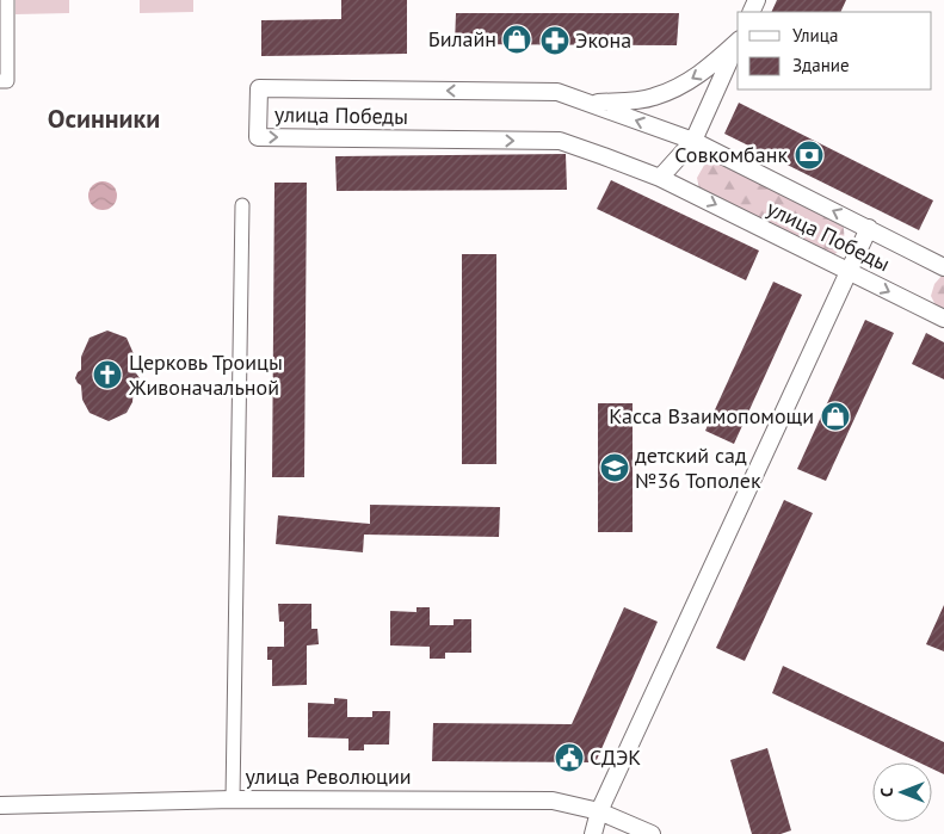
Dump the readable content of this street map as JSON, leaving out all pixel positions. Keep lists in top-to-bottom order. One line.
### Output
{"streets":{"street":["улица Победы","улица Революции"]},"districts":["Осинники"],"places":{"shop":["Билайн","Касса Взаимопомощи"],"pharmacy":["Экона"],"bank":["Совкомбанк"],"church":["Церковь Троицы Живоначальной"],"school or university":["детский сад №36 Тополек"],"public building":["СДЭК"]},"legend":["Улица","Здание"],"north":"left"}
